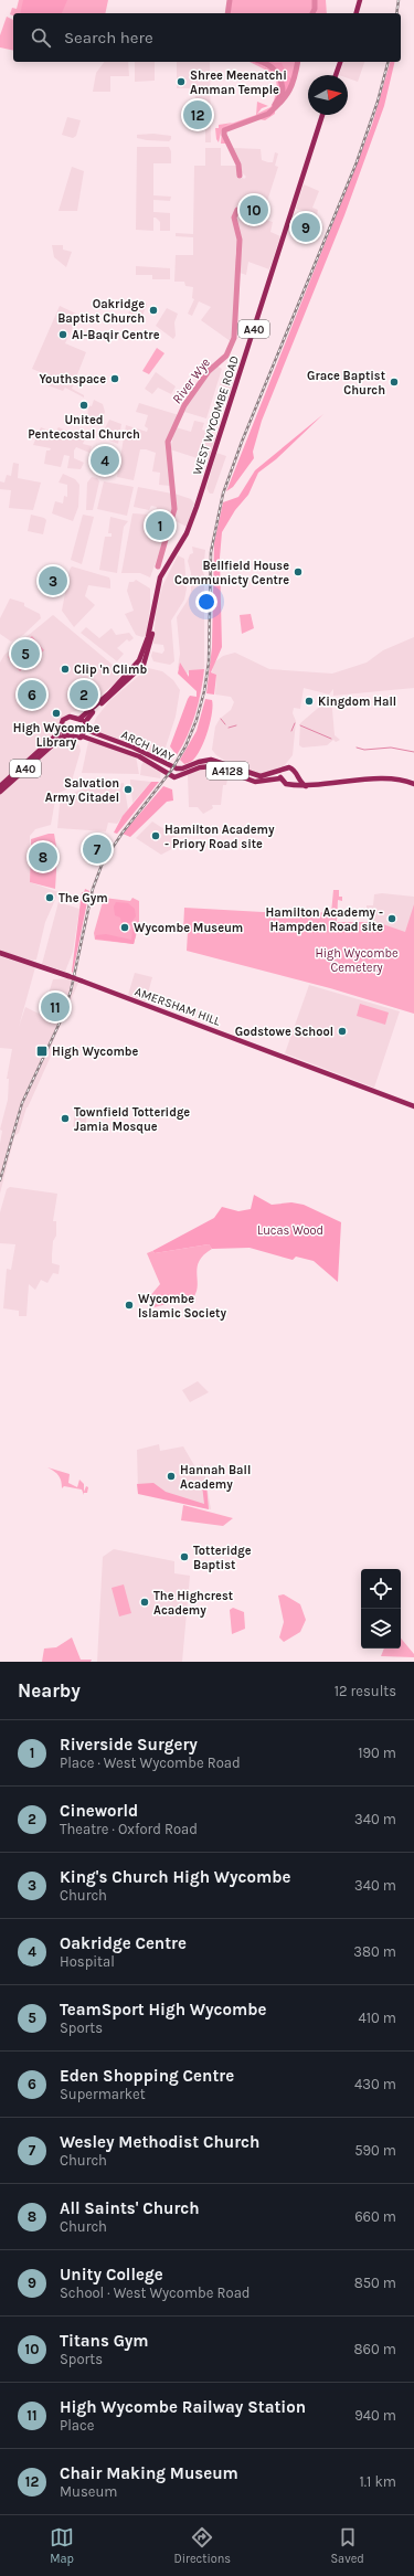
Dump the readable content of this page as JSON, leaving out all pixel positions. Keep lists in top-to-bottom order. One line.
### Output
{"streets":{"main road":["A40","WEST WYCOMBE ROAD","ARCH WAY","A4128","AMERSHAM HILL"]},"crossings":[["A40","WEST WYCOMBE ROAD"],["A40","ARCH WAY"]],"water":["River Wye"],"parks":["High Wycombe Cemetery","Lucas Wood"],"places":{"other":["Shree Meenatchi Amman Temple","Oakridge Baptist Church","Al-Baqir Centre","Youthspace","Grace Baptist Church","United Pentecostal Church","Bellfield House Communicty Centre","Clip 'n Climb","Kingdom Hall","High Wycombe Library","Salvation Army Citadel","Hamilton Academy - Priory Road site","The Gym","Hamilton Academy - Hampden Road site","Wycombe Museum","Godstowe School","Townfield Totteridge Jamia Mosque","Wycombe Islamic Society","Hannah Ball Academy","Totteridge Baptist","The Highcrest Academy"],"transit":["High Wycombe"]},"north":"right","page":{"search":"Search here","pins":["12","10","9","4","1","3","5","2","6","7","8","11"],"heading":["Nearby","12 results"],"list":[{"mark":"1","name":"Riverside Surgery","note":"Place · West Wycombe Road","value":"190 m"},{"mark":"2","name":"Cineworld","note":"Theatre · Oxford Road","value":"340 m"},{"mark":"3","name":"King's Church High Wycombe","note":"Church","value":"340 m"},{"mark":"4","name":"Oakridge Centre","note":"Hospital","value":"380 m"},{"mark":"5","name":"TeamSport High Wycombe","note":"Sports","value":"410 m"},{"mark":"6","name":"Eden Shopping Centre","note":"Supermarket","value":"430 m"},{"mark":"7","name":"Wesley Methodist Church","note":"Church","value":"590 m"},{"mark":"8","name":"All Saints' Church","note":"Church","value":"660 m"},{"mark":"9","name":"Unity College","note":"School · West Wycombe Road","value":"850 m"},{"mark":"10","name":"Titans Gym","note":"Sports","value":"860 m"},{"mark":"11","name":"High Wycombe Railway Station","note":"Place","value":"940 m"},{"mark":"12","name":"Chair Making Museum","note":"Museum","value":"1.1 km"}],"nav":["Map","Directions","Saved"]}}
